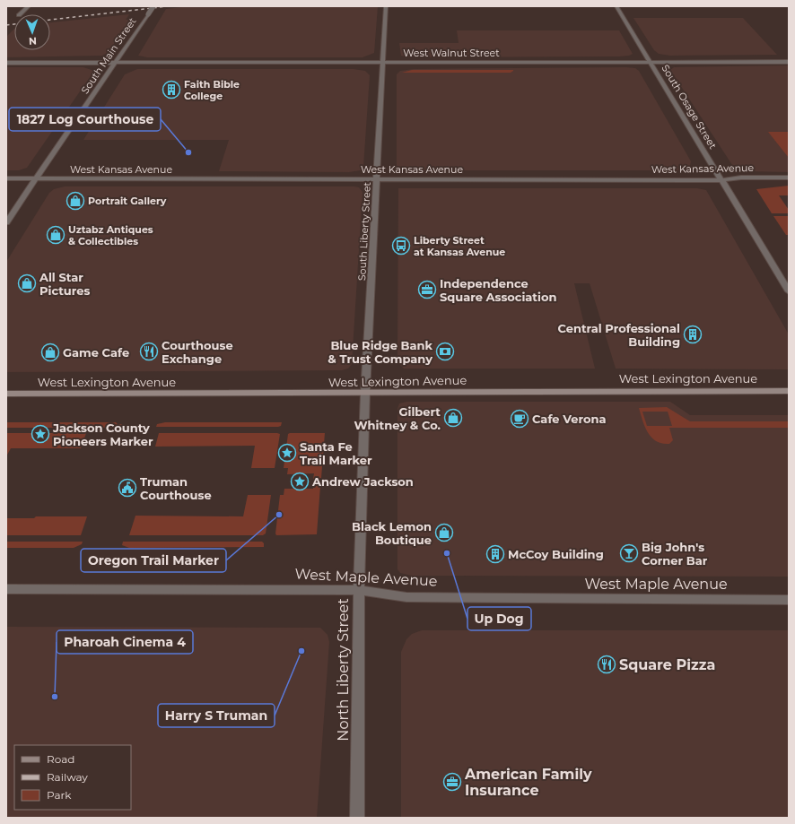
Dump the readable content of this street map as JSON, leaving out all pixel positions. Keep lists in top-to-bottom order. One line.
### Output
{"streets":{"street":["West Walnut Street","South Main Street","South Osage Street","West Kansas Avenue","South Liberty Street","West Lexington Avenue","West Maple Avenue","North Liberty Street"]},"crossings":[["West Walnut Street","South Main Street"],["West Walnut Street","South Osage Street"],["West Walnut Street","South Liberty Street"],["South Main Street","West Kansas Avenue"],["South Osage Street","West Kansas Avenue"],["West Kansas Avenue","South Liberty Street"],["South Liberty Street","West Lexington Avenue"],["South Liberty Street","North Liberty Street"],["West Lexington Avenue","North Liberty Street"],["West Maple Avenue","North Liberty Street"]],"places":{"building":["Faith Bible College","Central Professional Building","McCoy Building"],"other":["1827 Log Courthouse","Oregon Trail Marker","Up Dog","Harry S Truman","Pharoah Cinema 4"],"shop":["Portrait Gallery","Uztabz Antiques & Collectibles","All Star Pictures","Game Cafe","Gilbert Whitney & Co.","Black Lemon Boutique"],"bus stop":["Liberty Street at Kansas Avenue"],"office":["Independence Square Association","American Family Insurance"],"restaurant":["Courthouse Exchange","Square Pizza"],"bank":["Blue Ridge Bank & Trust Company"],"cafe":["Cafe Verona"],"place":["Jackson County Pioneers Marker","Santa Fe Trail Marker","Andrew Jackson"],"public building":["Truman Courthouse"],"bar":["Big John's Corner Bar"]},"legend":["Road","Railway","Park"],"north":"bottom"}
